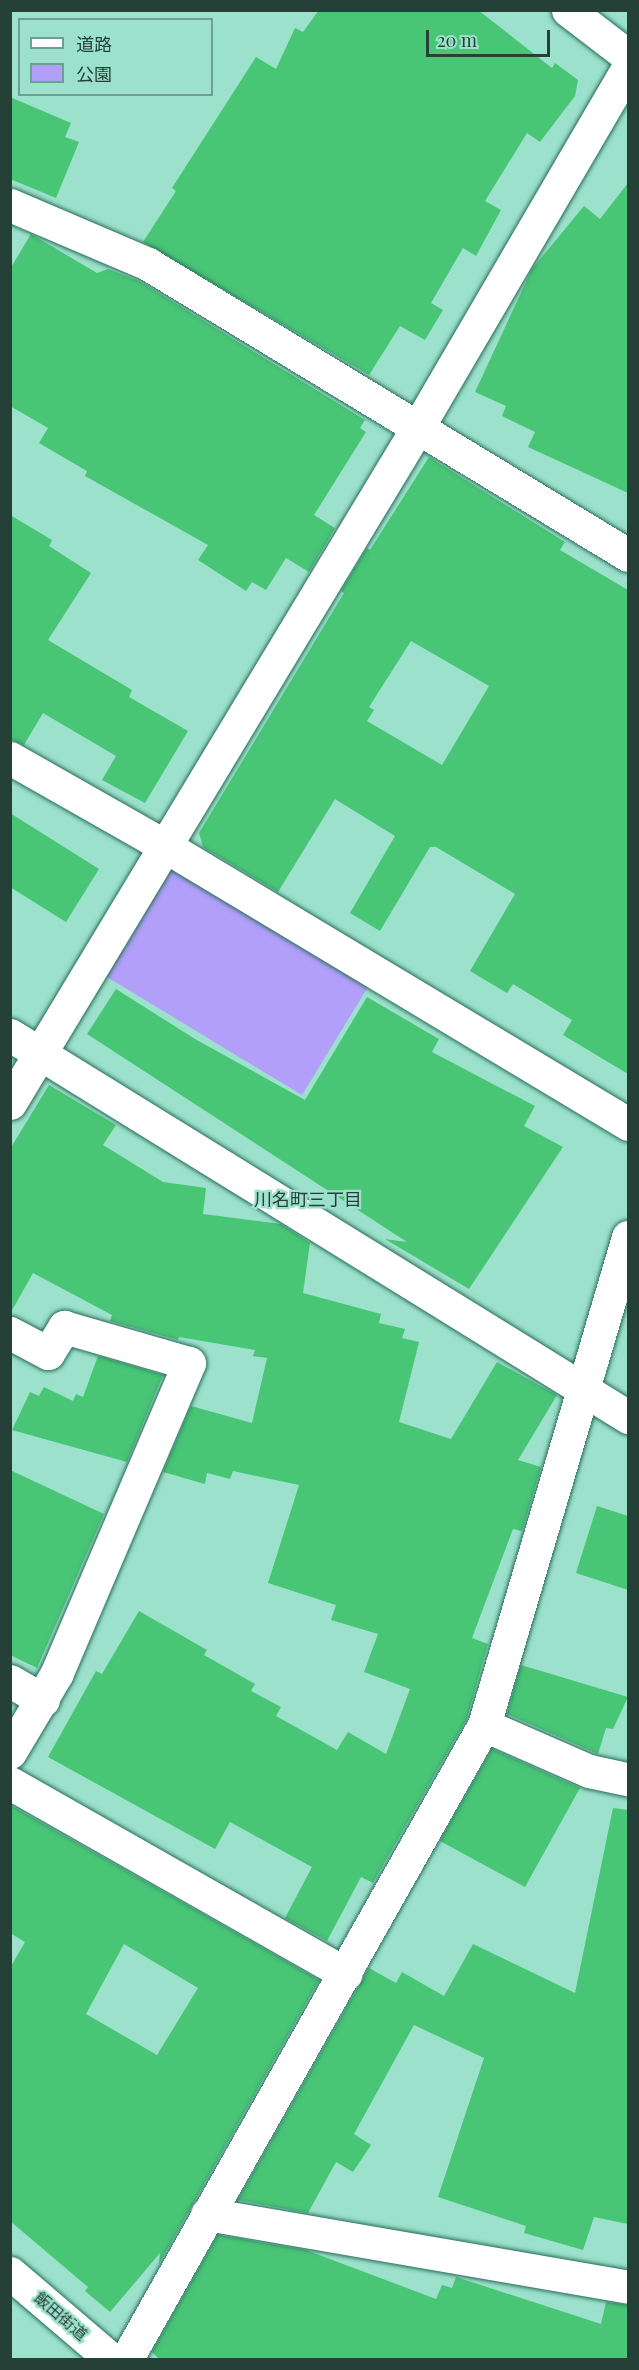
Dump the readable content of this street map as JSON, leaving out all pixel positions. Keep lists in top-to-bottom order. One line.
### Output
{"streets":{"main road":["飯田街道"]},"districts":["川名町三丁目"],"legend":["道路","公園"],"scale_bar":"20 m"}
